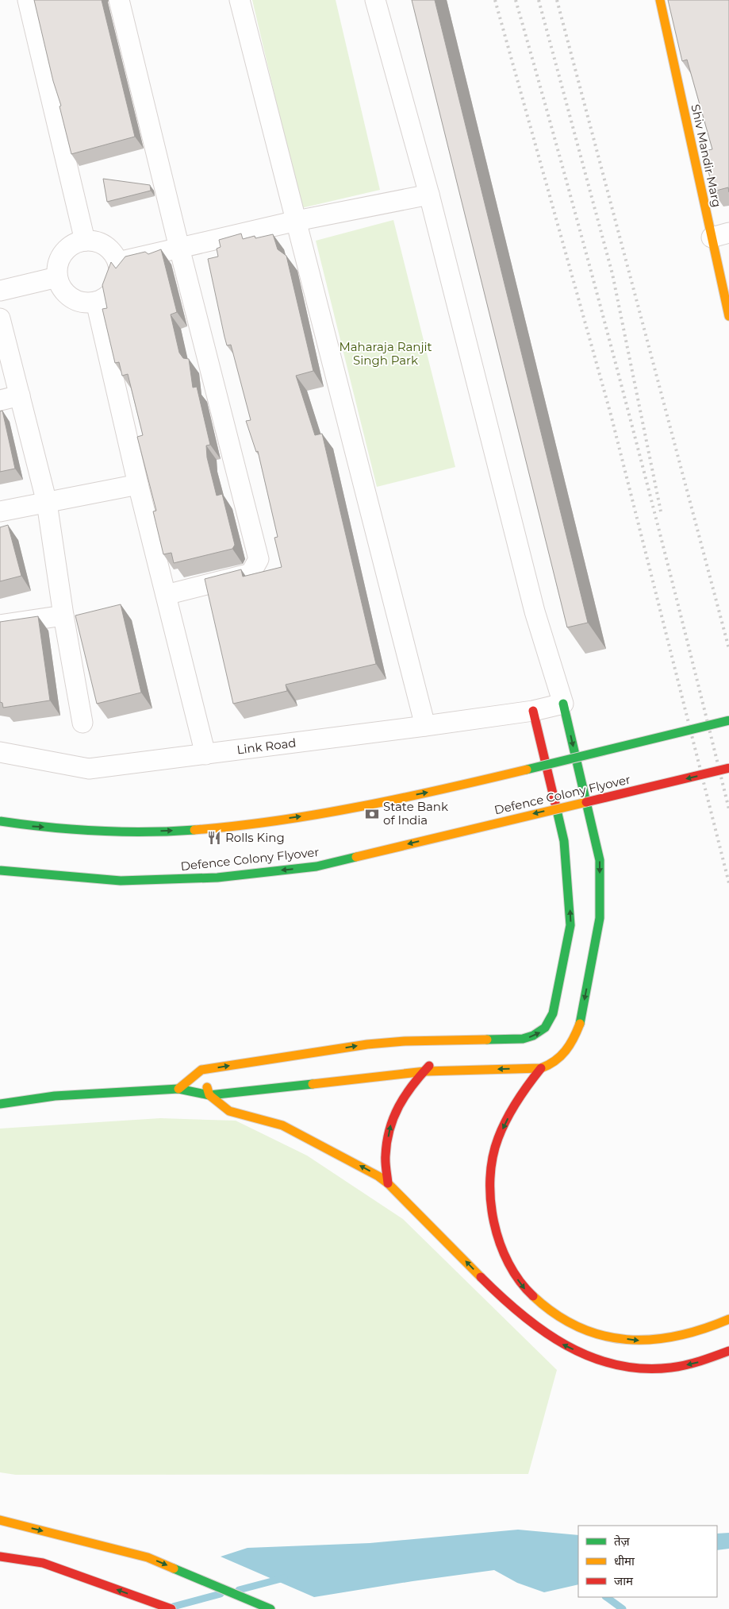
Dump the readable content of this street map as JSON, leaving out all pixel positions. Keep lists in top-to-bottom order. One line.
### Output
{"streets":{"main road":["Shiv Mandir Marg","Defence Colony Flyover"],"street":["Link Road"]},"parks":["Maharaja Ranjit Singh Park"],"places":{"bank":["State Bank of India"],"restaurant":["Rolls King"]},"legend":["तेज़","धीमा","जाम"]}
